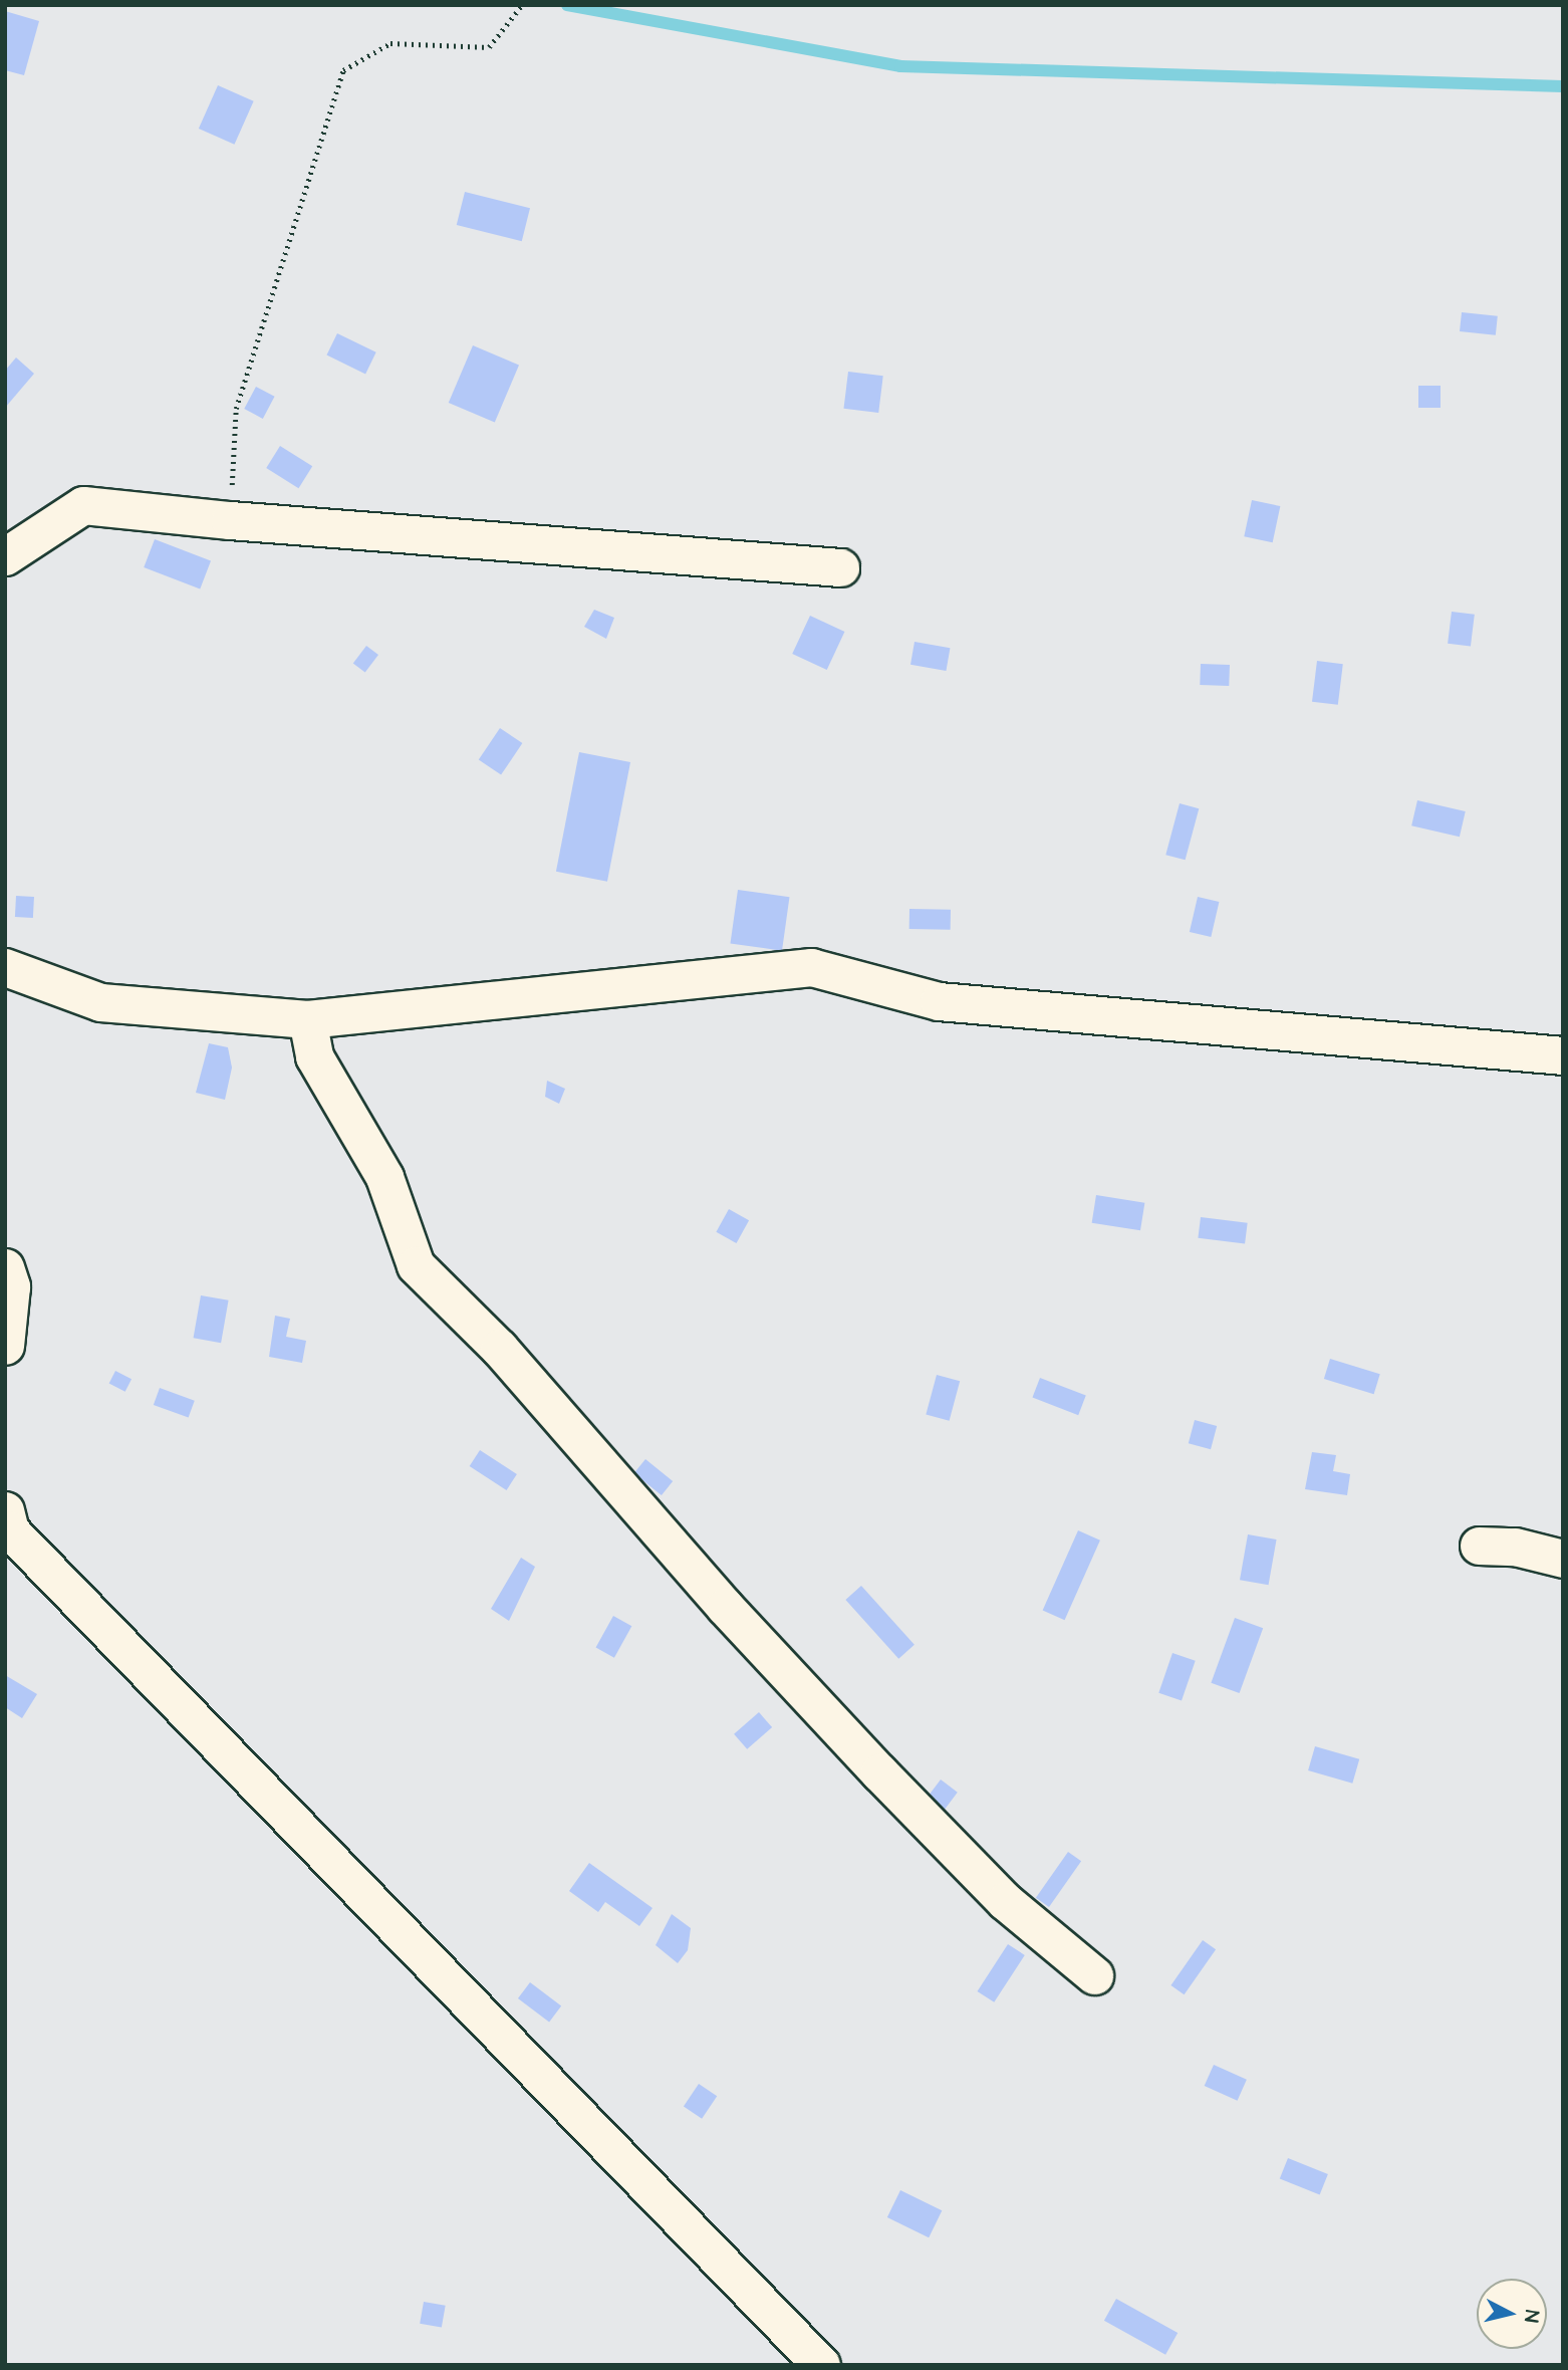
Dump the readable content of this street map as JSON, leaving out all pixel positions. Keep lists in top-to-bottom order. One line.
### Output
{"north":"right"}
